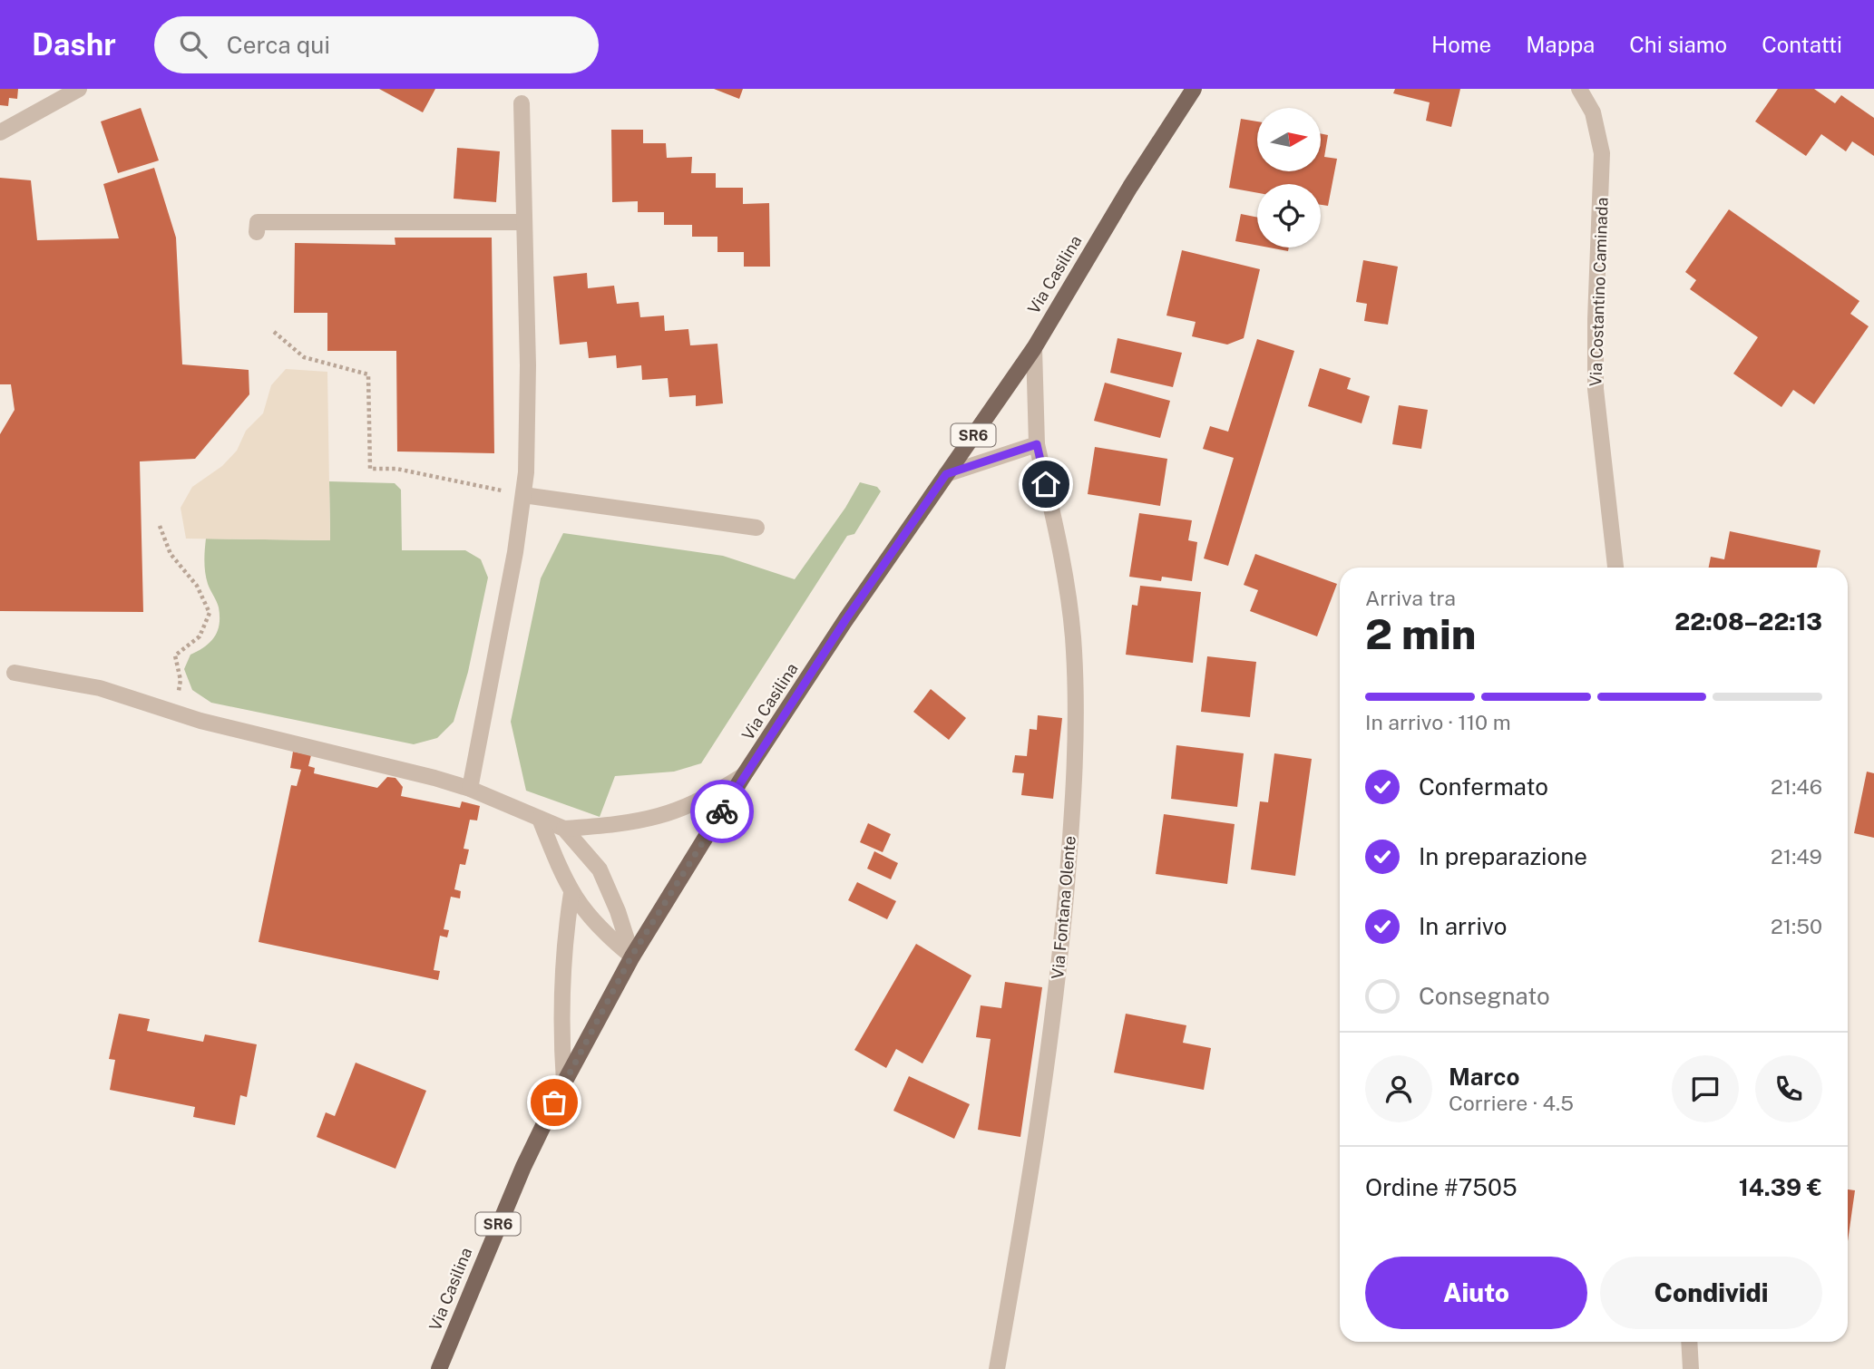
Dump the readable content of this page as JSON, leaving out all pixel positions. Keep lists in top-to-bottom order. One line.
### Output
{"streets":{"main road":["Via Casilina","SR6"],"street":["Via Costantino Caminada","Via Fontana Olente"]},"crossings":[["Via Casilina","Via Fontana Olente"]],"north":"right","page":{"header":"Dashr","search":"Cerca qui","nav":["Home","Mappa","Chi siamo","Contatti"],"heading":["2 min","Arriva tra","22:08–22:13"],"panel":["Marco","Corriere · 4.5","Ordine #7505","14.39 €"],"bar":"In arrivo · 110 m","list":[["Confermato","21:46"],["In preparazione","21:49"],["In arrivo","21:50"],"Consegnato"],"buttons":["Aiuto","Condividi"]}}
